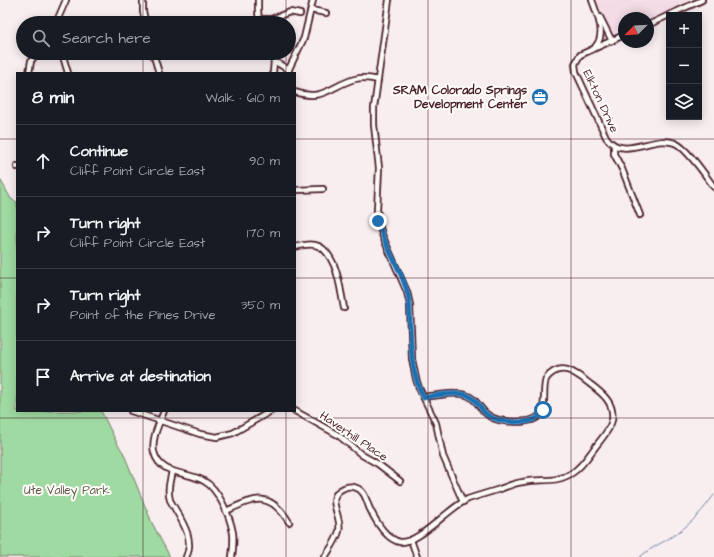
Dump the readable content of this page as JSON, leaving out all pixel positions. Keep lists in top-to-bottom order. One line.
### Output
{"streets":{"street":["Elkton Drive","Haverhill Place"]},"parks":["Ute Valley Park"],"places":{"office":["SRAM Colorado Springs Development Center"]},"north":"bottom left","page":{"map_buttons":["+","−"],"search":"Search here","heading":["8 min","Walk · 610 m"],"list":[["Continue","Cliff Point Circle East","90 m"],["Turn right","Cliff Point Circle East","170 m"],["Turn right","Point of the Pines Drive","350 m"],"Arrive at destination"]}}
